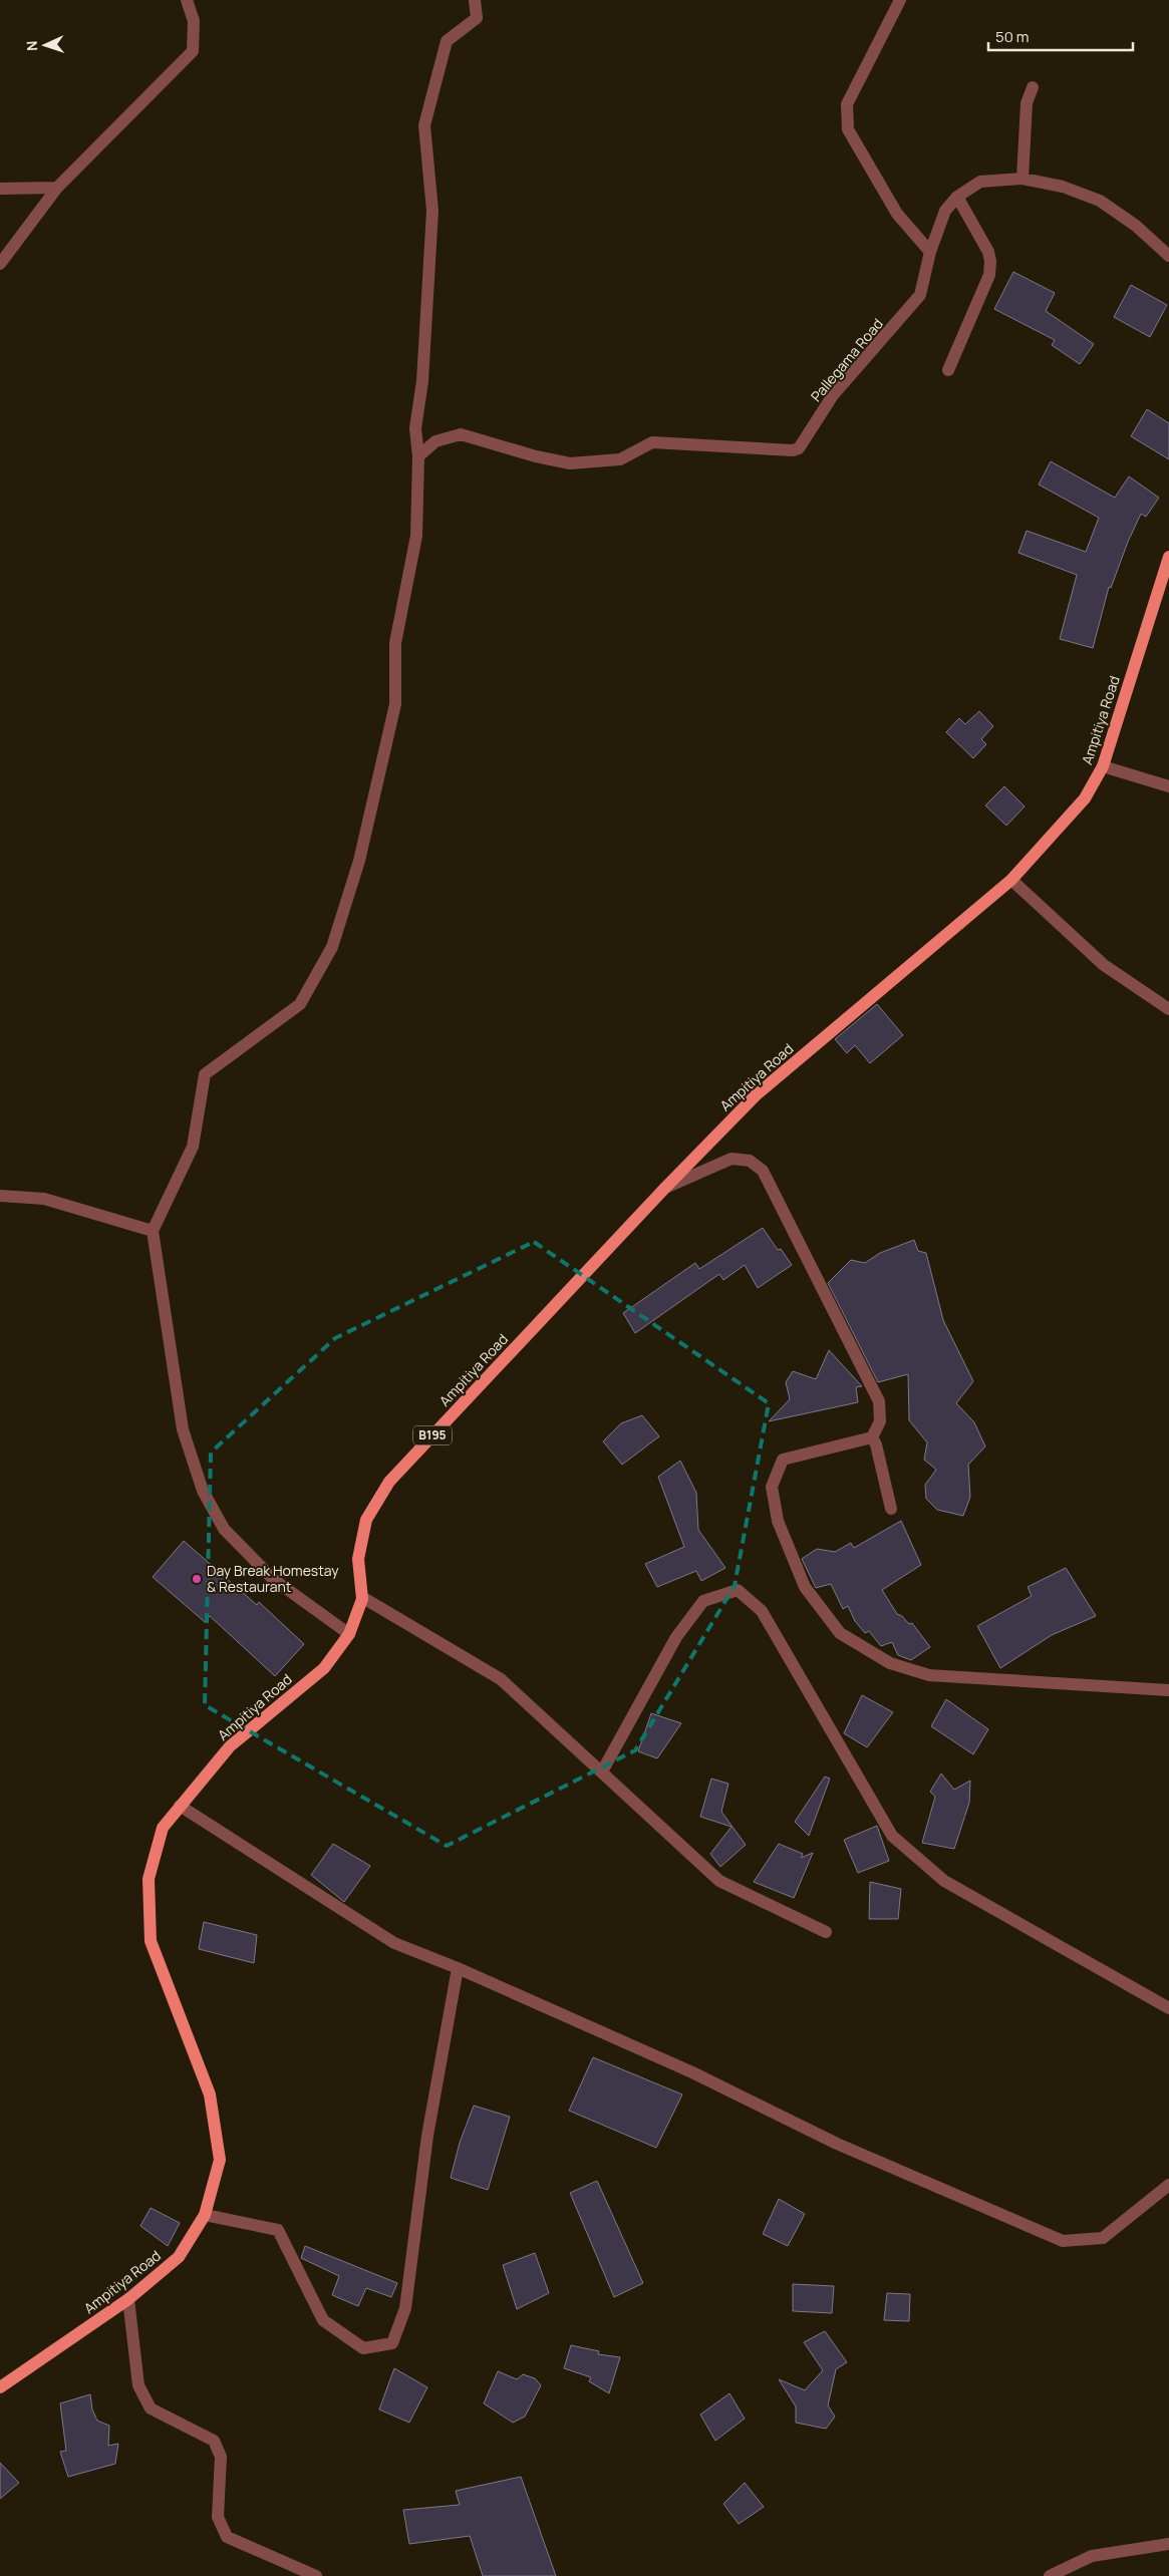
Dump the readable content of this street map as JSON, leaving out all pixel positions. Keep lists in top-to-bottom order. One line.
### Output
{"streets":{"main road":["Ampitiya Road","B195"],"street":["Pallegama Road"]},"places":["Day Break Homestay & Restaurant"],"scale_bar":"50 m","north":"left"}
